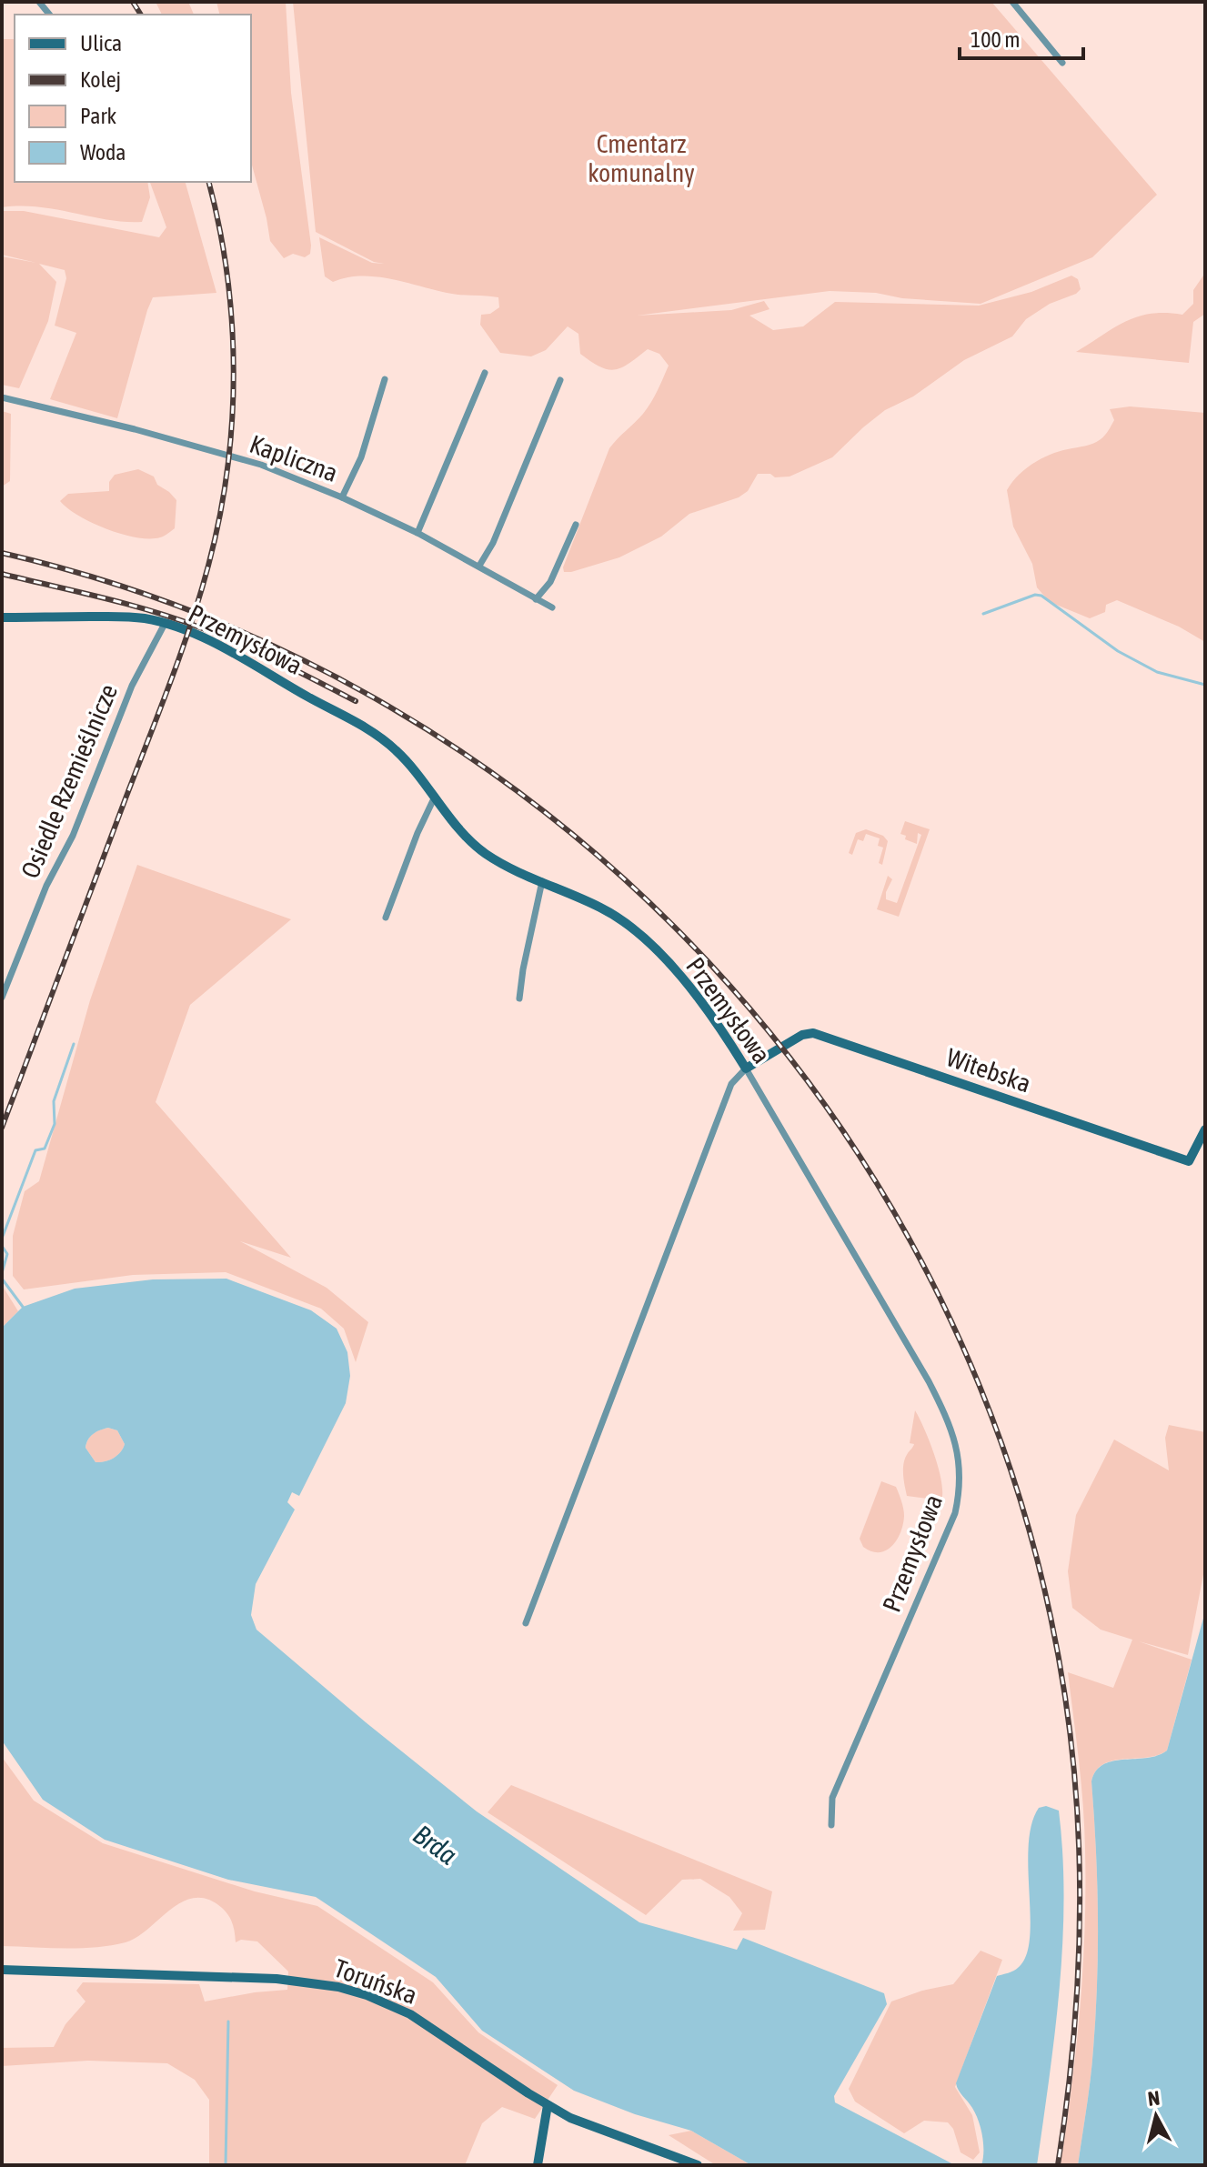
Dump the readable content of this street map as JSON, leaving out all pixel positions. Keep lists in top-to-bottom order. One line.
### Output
{"streets":{"street":["Kapliczna","Przemysłowa","Osiedle Rzemieślnicze","Witebska","Toruńska"]},"crossings":[["Przemysłowa","Osiedle Rzemieślnicze"],["Przemysłowa","Witebska"]],"water":["Brda"],"parks":["Cmentarz komunalny"],"legend":["Ulica","Kolej","Park","Woda"],"scale_bar":"100 m","north":"top"}
